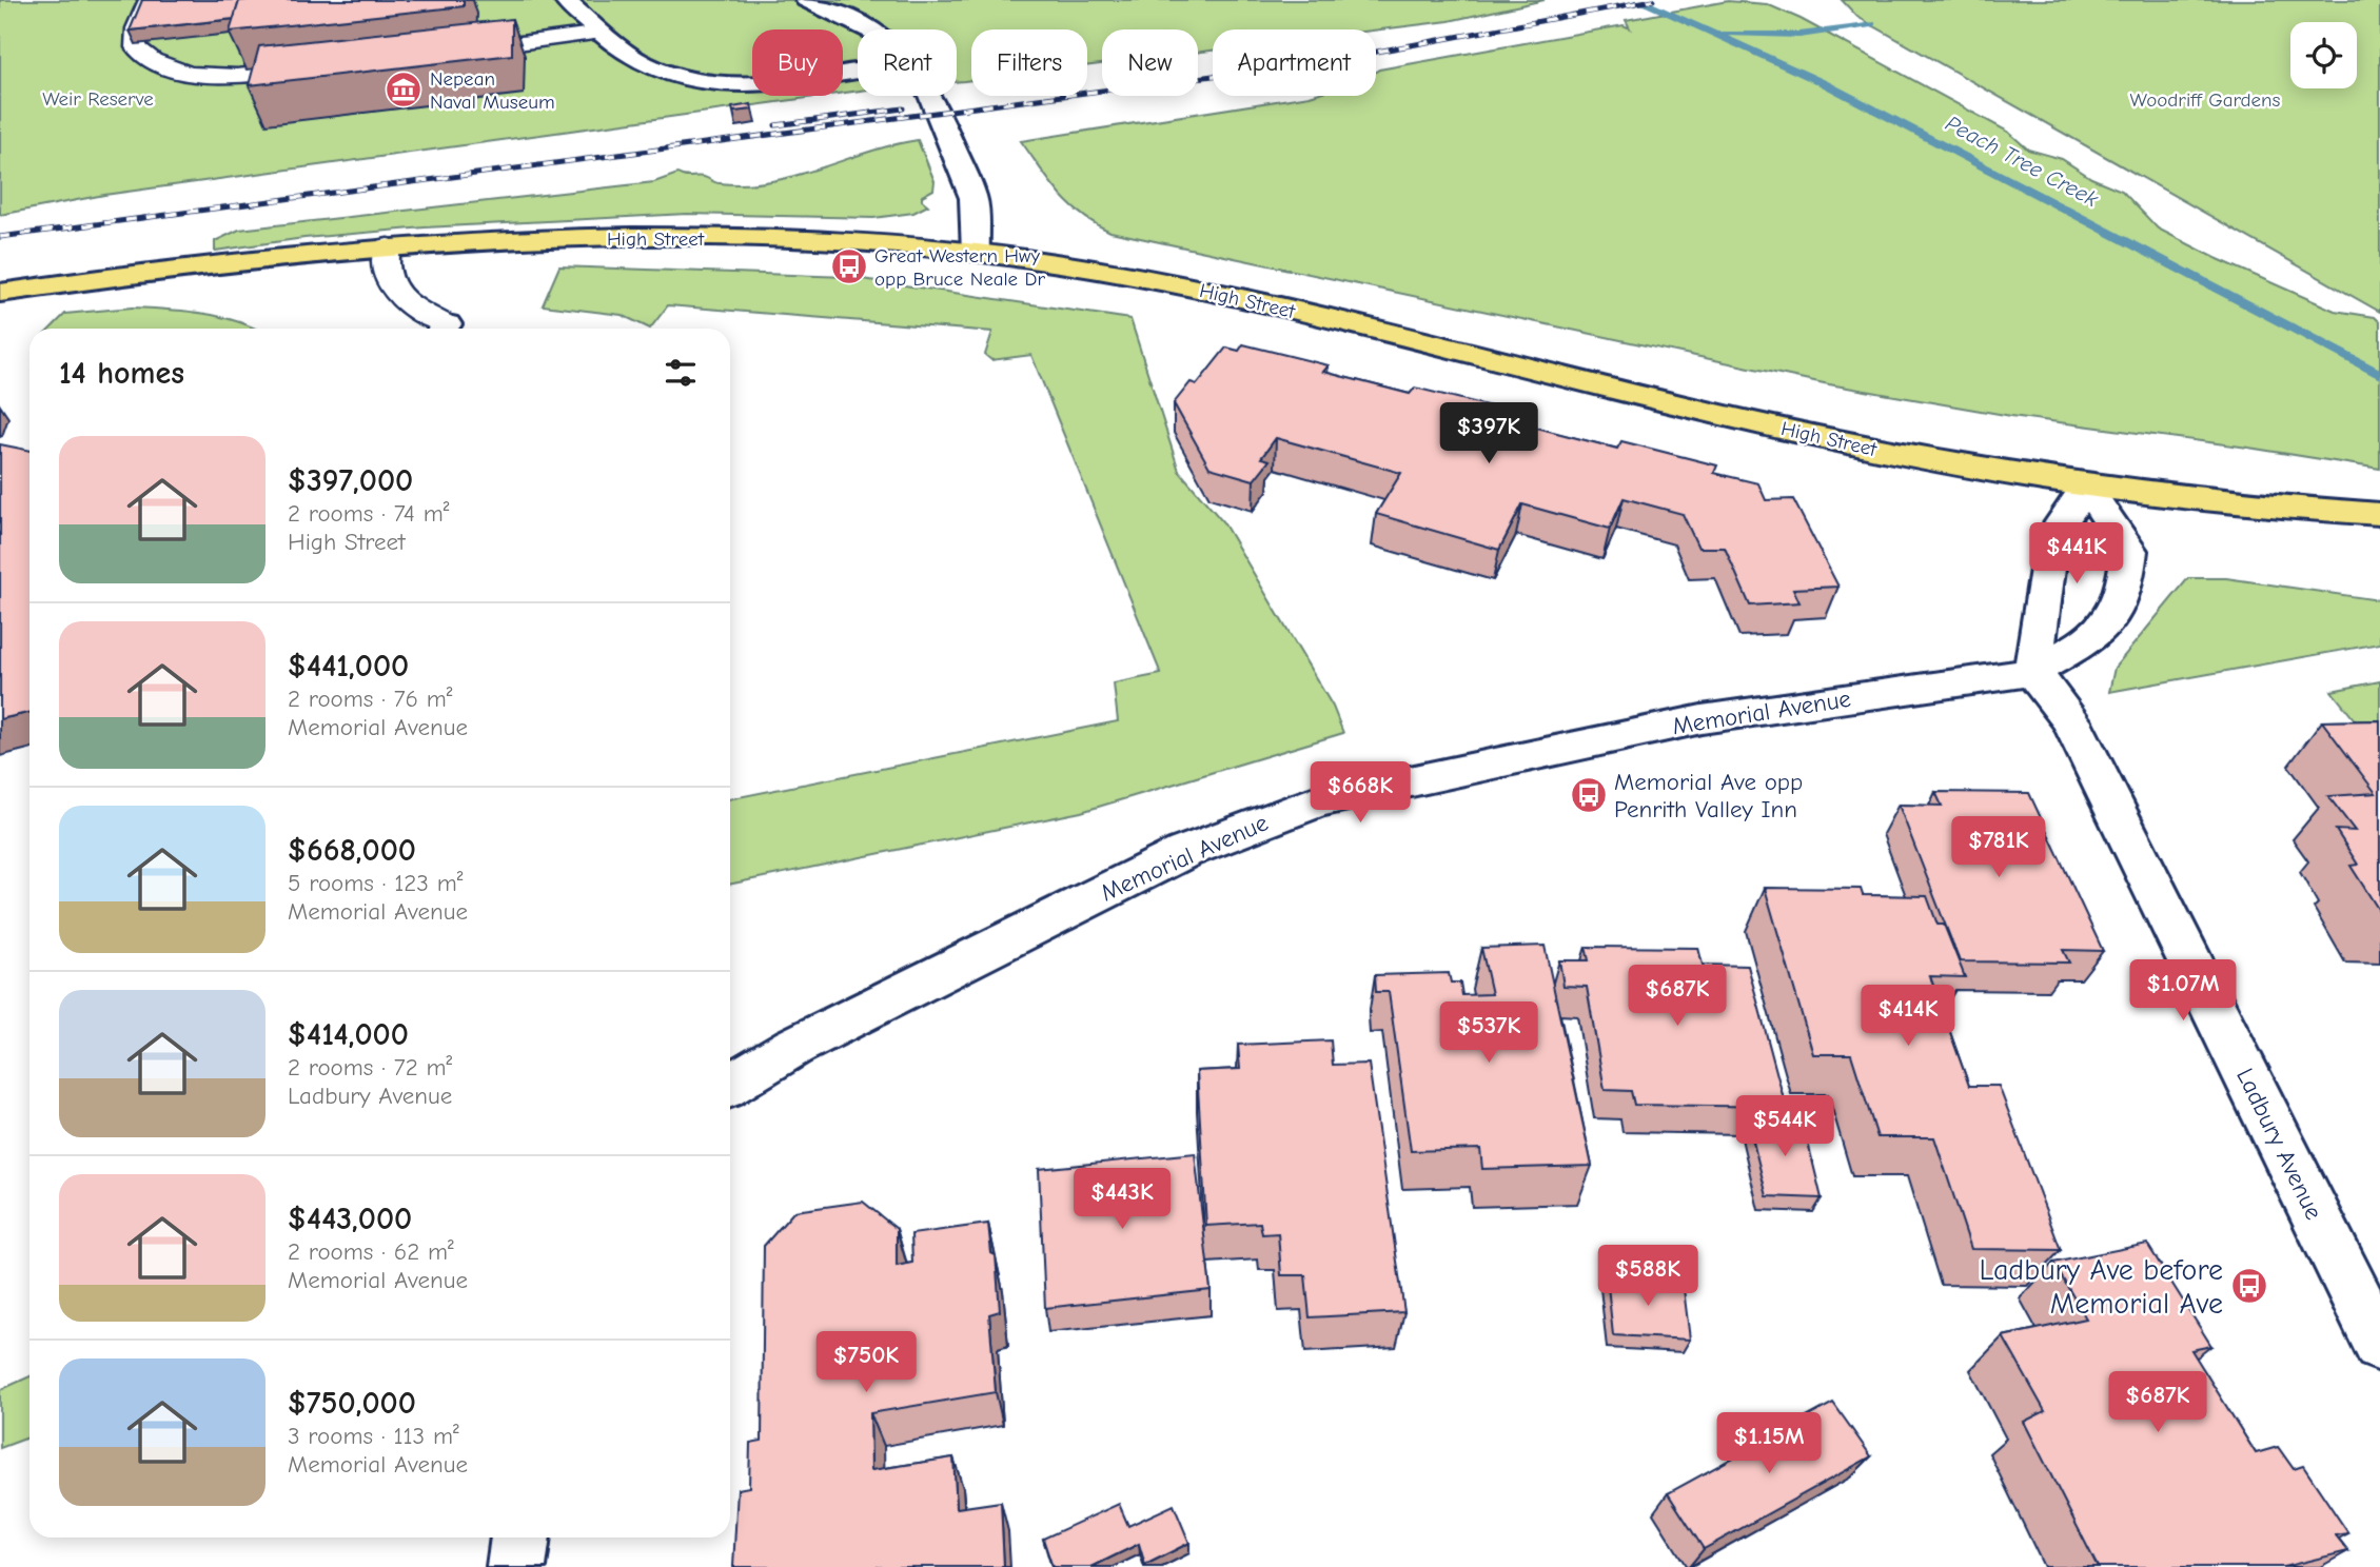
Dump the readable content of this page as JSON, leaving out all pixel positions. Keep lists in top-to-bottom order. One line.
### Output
{"streets":{"highway":["High Street"],"street":["Memorial Avenue","Ladbury Avenue"]},"crossings":[["High Street","Memorial Avenue"],["Memorial Avenue","Ladbury Avenue"]],"water":["Peach Tree Creek"],"parks":["Weir Reserve","Woodriff Gardens"],"places":{"museum":["Nepean Naval Museum"],"bus stop":["Great Western Hwy opp Bruce Neale Dr","Memorial Ave opp Penrith Valley Inn","Ladbury Ave before Memorial Ave"]},"page":{"chip":["Buy","Rent","Filters","New","Apartment"],"heading":"14 homes","price":["$397K","$441K","$668K","$781K","$1.07M","$687K","$414K","$537K","$544K","$443K","$588K","$750K","$687K","$1.15M"],"list":[{"name":"$397,000","note":"2 rooms · 74 m² · High Street"},{"name":"$441,000","note":"2 rooms · 76 m² · Memorial Avenue"},{"name":"$668,000","note":"5 rooms · 123 m² · Memorial Avenue"},{"name":"$414,000","note":"2 rooms · 72 m² · Ladbury Avenue"},{"name":"$443,000","note":"2 rooms · 62 m² · Memorial Avenue"},{"name":"$750,000","note":"3 rooms · 113 m² · Memorial Avenue"}]}}
